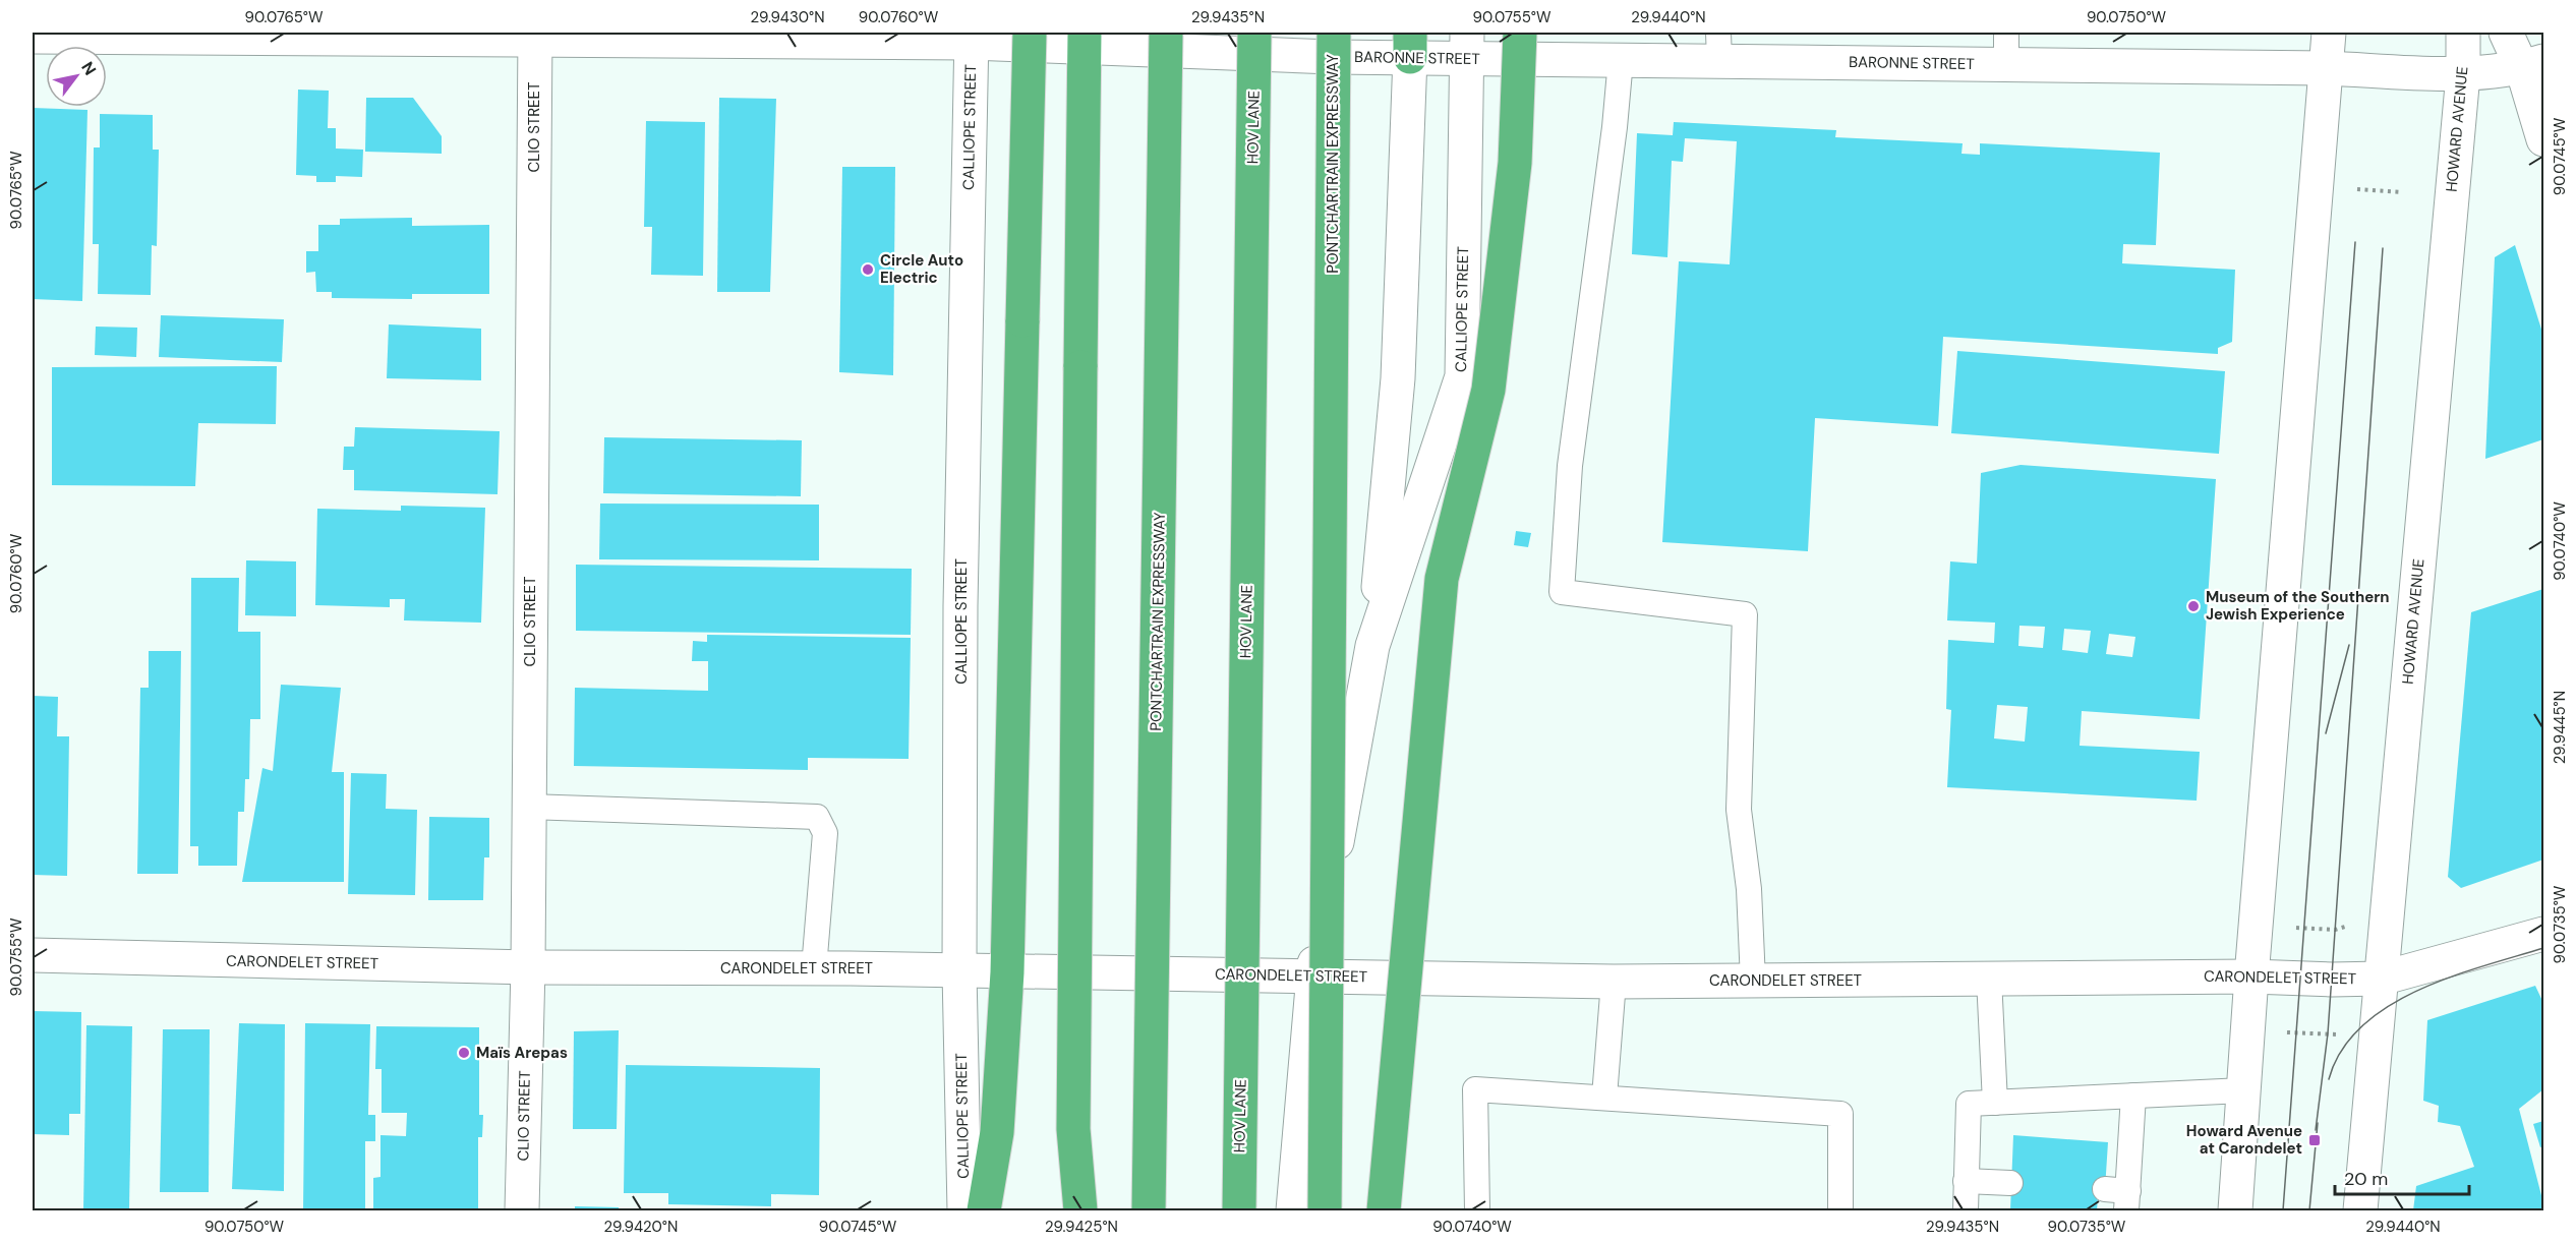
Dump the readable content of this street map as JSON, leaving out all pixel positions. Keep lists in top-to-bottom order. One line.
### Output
{"streets":{"highway":["HOV LANE","PONTCHARTRAIN EXPRESSWAY"],"street":["BARONNE STREET","CLIO STREET","CALLIOPE STREET","HOWARD AVENUE","CARONDELET STREET"]},"crossings":[["BARONNE STREET","CLIO STREET"],["BARONNE STREET","CALLIOPE STREET"],["BARONNE STREET","HOWARD AVENUE"],["CLIO STREET","CARONDELET STREET"],["CALLIOPE STREET","CARONDELET STREET"],["HOWARD AVENUE","CARONDELET STREET"]],"places":{"other":["Circle Auto Electric","Museum of the Southern Jewish Experience","Maïs Arepas"],"transit":["Howard Avenue at Carondelet"]},"scale_bar":"20 m","north":"top right","coordinates":["90.0765°W","29.9430°N","90.0760°W","29.9435°N","90.0755°W","29.9440°N","90.0750°W","90.0745°W","90.0740°W","29.9445°N","90.0735°W","29.9420°N","29.9425°N"]}
